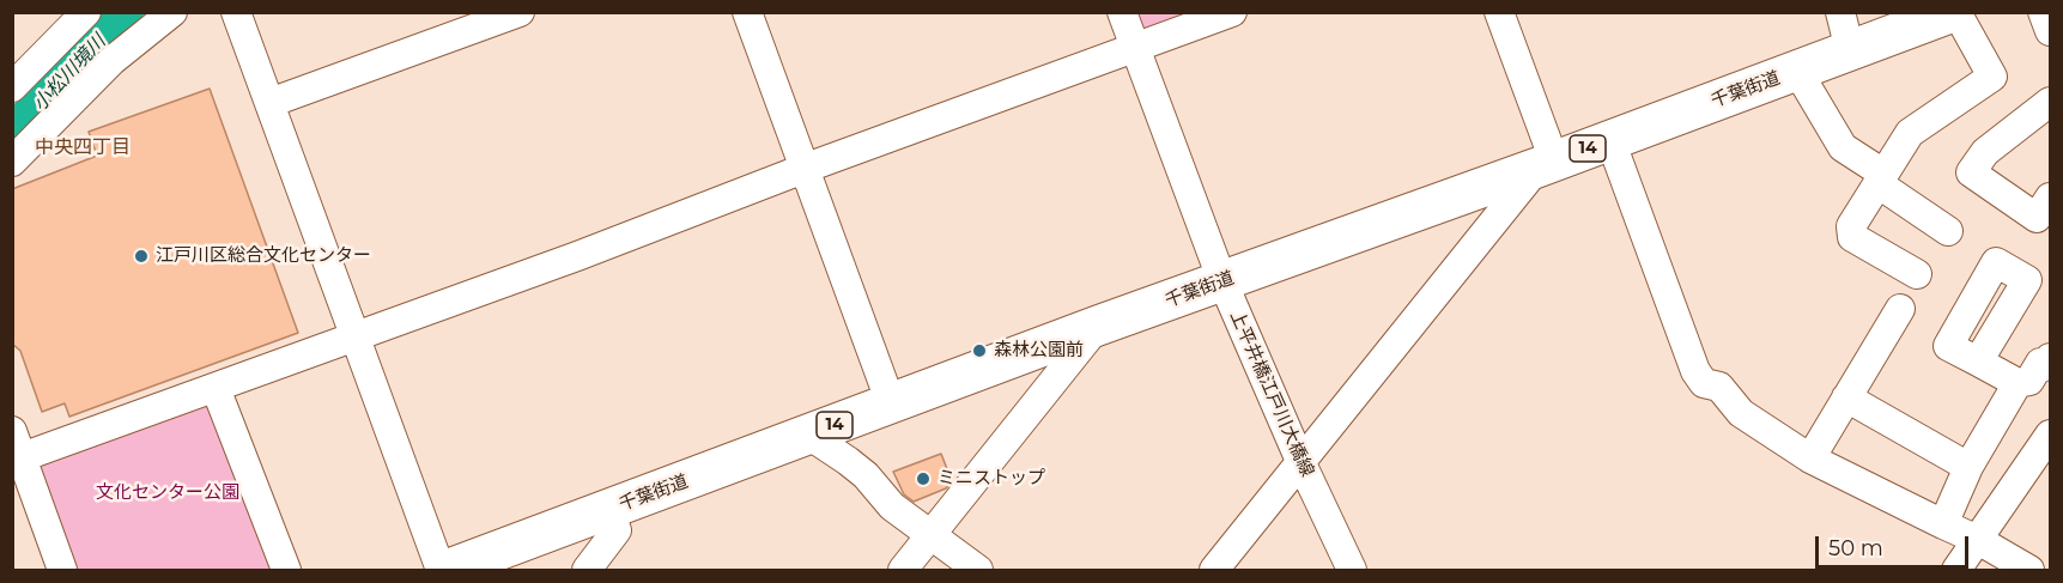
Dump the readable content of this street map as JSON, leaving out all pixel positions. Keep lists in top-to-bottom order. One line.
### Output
{"streets":{"highway":["千葉街道","14"],"street":["上平井橋江戸川大橋線"]},"crossings":[["千葉街道","上平井橋江戸川大橋線"]],"districts":["中央四丁目"],"water":["小松川境川"],"parks":["文化センター公園"],"places":["江戸川区総合文化センター","森林公園前","ミニストップ"],"scale_bar":"50 m"}
